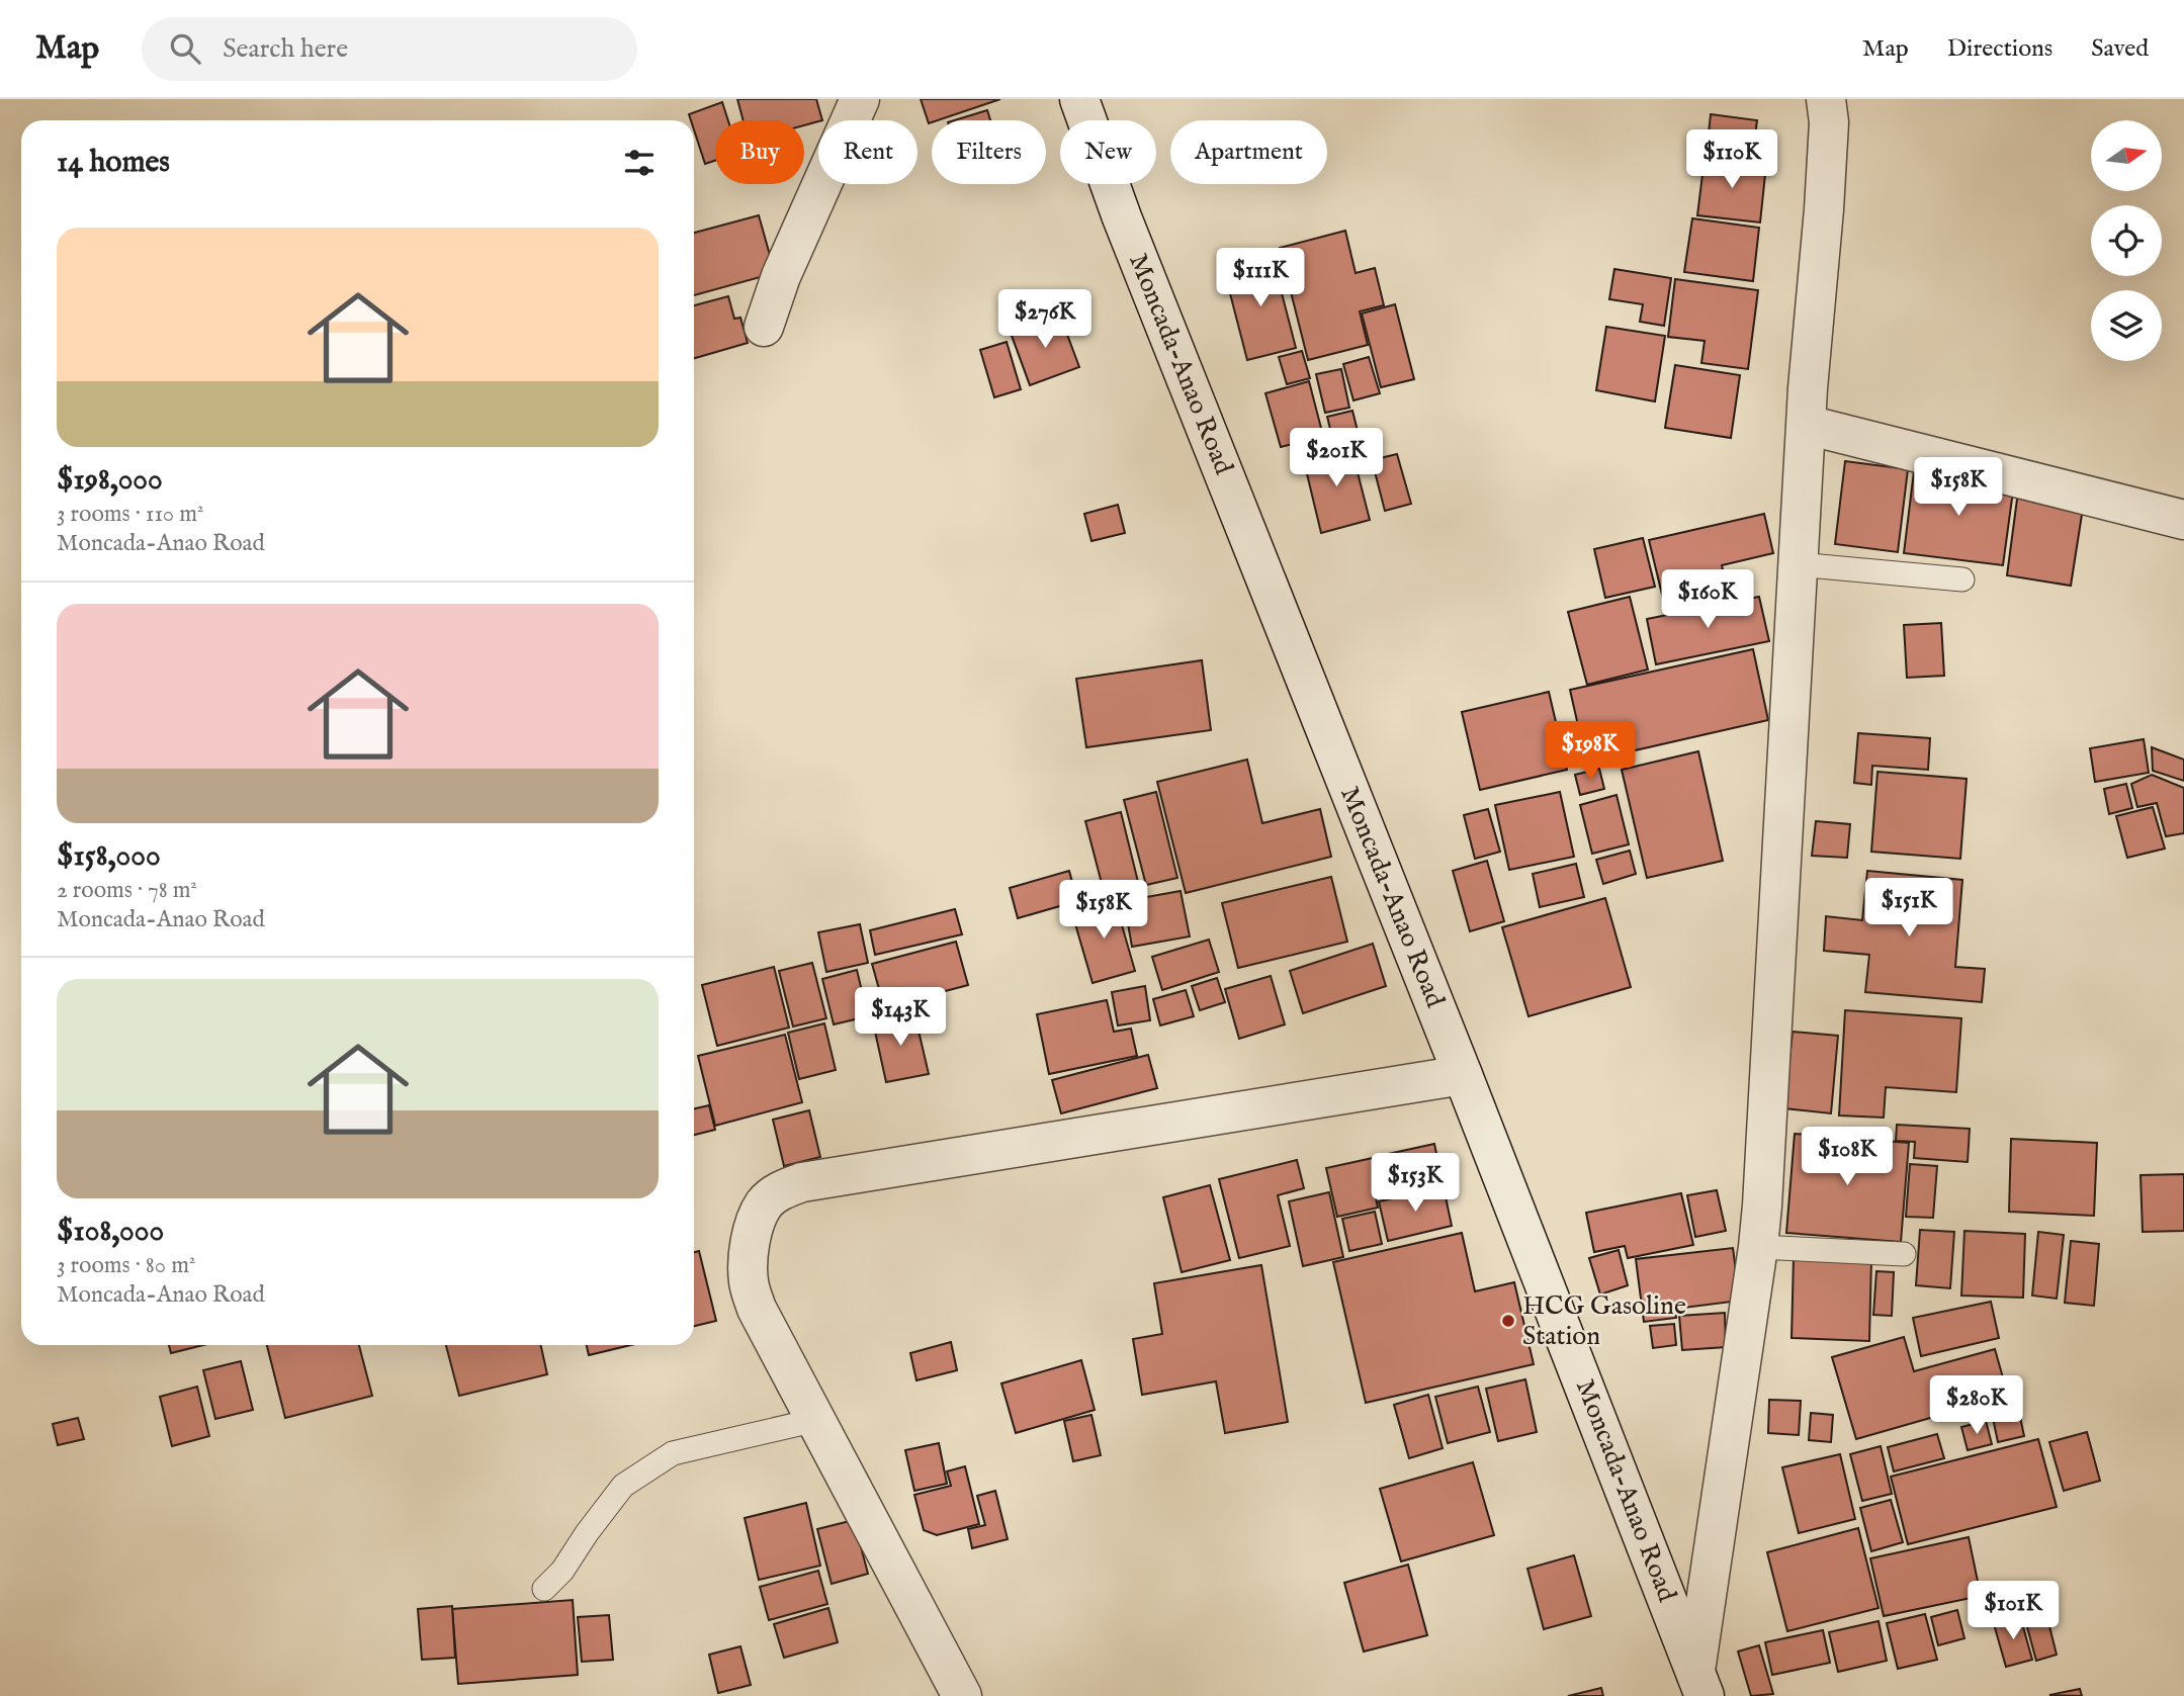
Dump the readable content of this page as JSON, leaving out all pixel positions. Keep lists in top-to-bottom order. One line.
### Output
{"streets":{"street":["Moncada-Anao Road"]},"places":["HCG Gasoline Station"],"north":"right","page":{"header":"Map","search":"Search here","nav":["Map","Directions","Saved"],"chip":["Buy","Rent","Filters","New","Apartment"],"heading":"14 homes","price":["$110K","$111K","$276K","$201K","$158K","$160K","$198K","$151K","$158K","$143K","$108K","$153K","$280K","$101K"],"list":[{"name":"$198,000","note":"3 rooms · 110 m² · Moncada-Anao Road"},{"name":"$158,000","note":"2 rooms · 78 m² · Moncada-Anao Road"},{"name":"$108,000","note":"3 rooms · 80 m² · Moncada-Anao Road"}]}}
